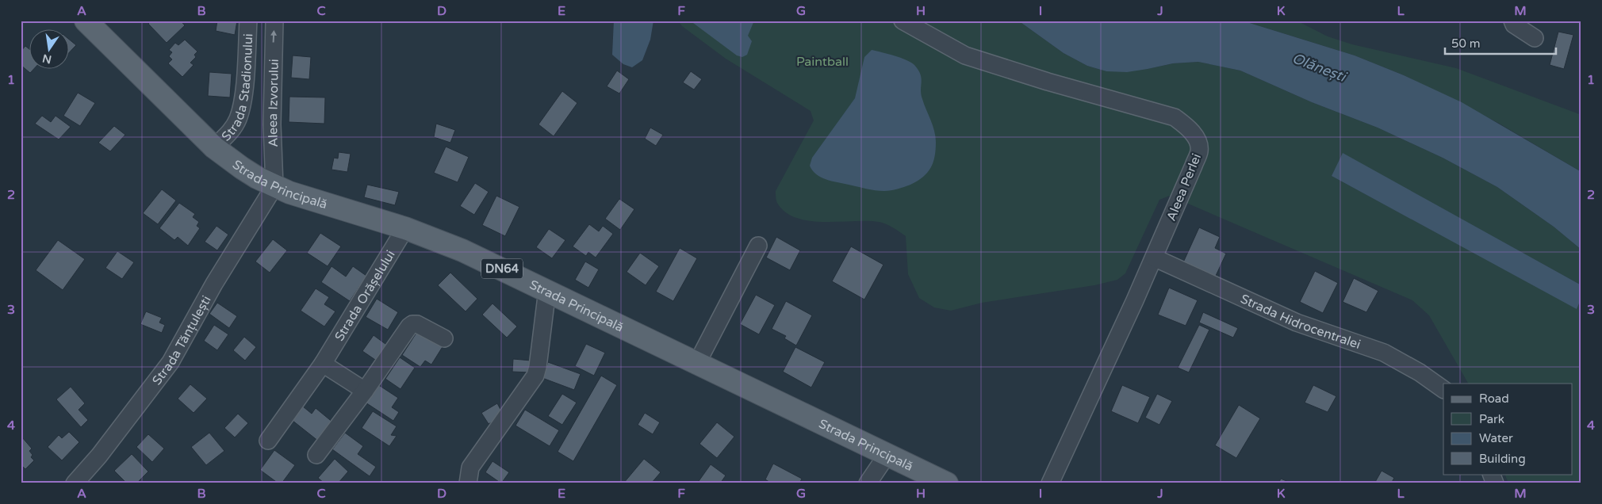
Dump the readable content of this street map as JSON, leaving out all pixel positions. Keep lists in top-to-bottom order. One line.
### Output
{"streets":{"main road":["Strada Principală","DN64"],"street":["Strada Stadionului","Aleea Izvorului","Aleea Perlei","Strada Orășelului","Strada Hidrocentralei","Strada Tănțulești"]},"crossings":[["Strada Stadionului","Strada Principală"],["Aleea Izvorului","Strada Principală"],["Aleea Izvorului","Strada Tănțulești"],["Strada Principală","Strada Orășelului"],["Strada Principală","Strada Tănțulești"],["Aleea Perlei","Strada Hidrocentralei"]],"one_way":["Aleea Izvorului"],"water":["Olănești"],"parks":["Paintball"],"legend":["Road","Park","Water","Building"],"scale_bar":"50 m","north":"bottom","grid":{"columns":["A","B","C","D","E","F","G","H","I","J","K","L","M"],"rows":["1","2","3","4"]}}
